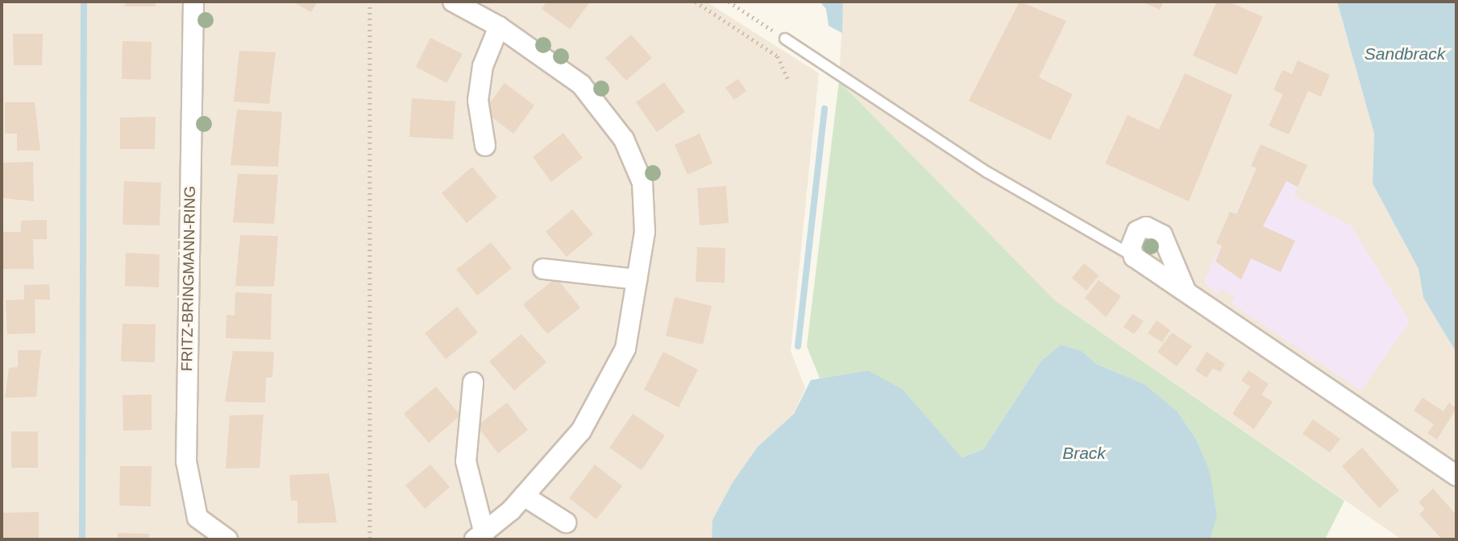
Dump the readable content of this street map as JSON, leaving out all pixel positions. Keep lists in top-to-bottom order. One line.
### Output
{"streets":{"street":["FRITZ-BRINGMANN-RING"]},"water":["Sandbrack","Brack"]}
